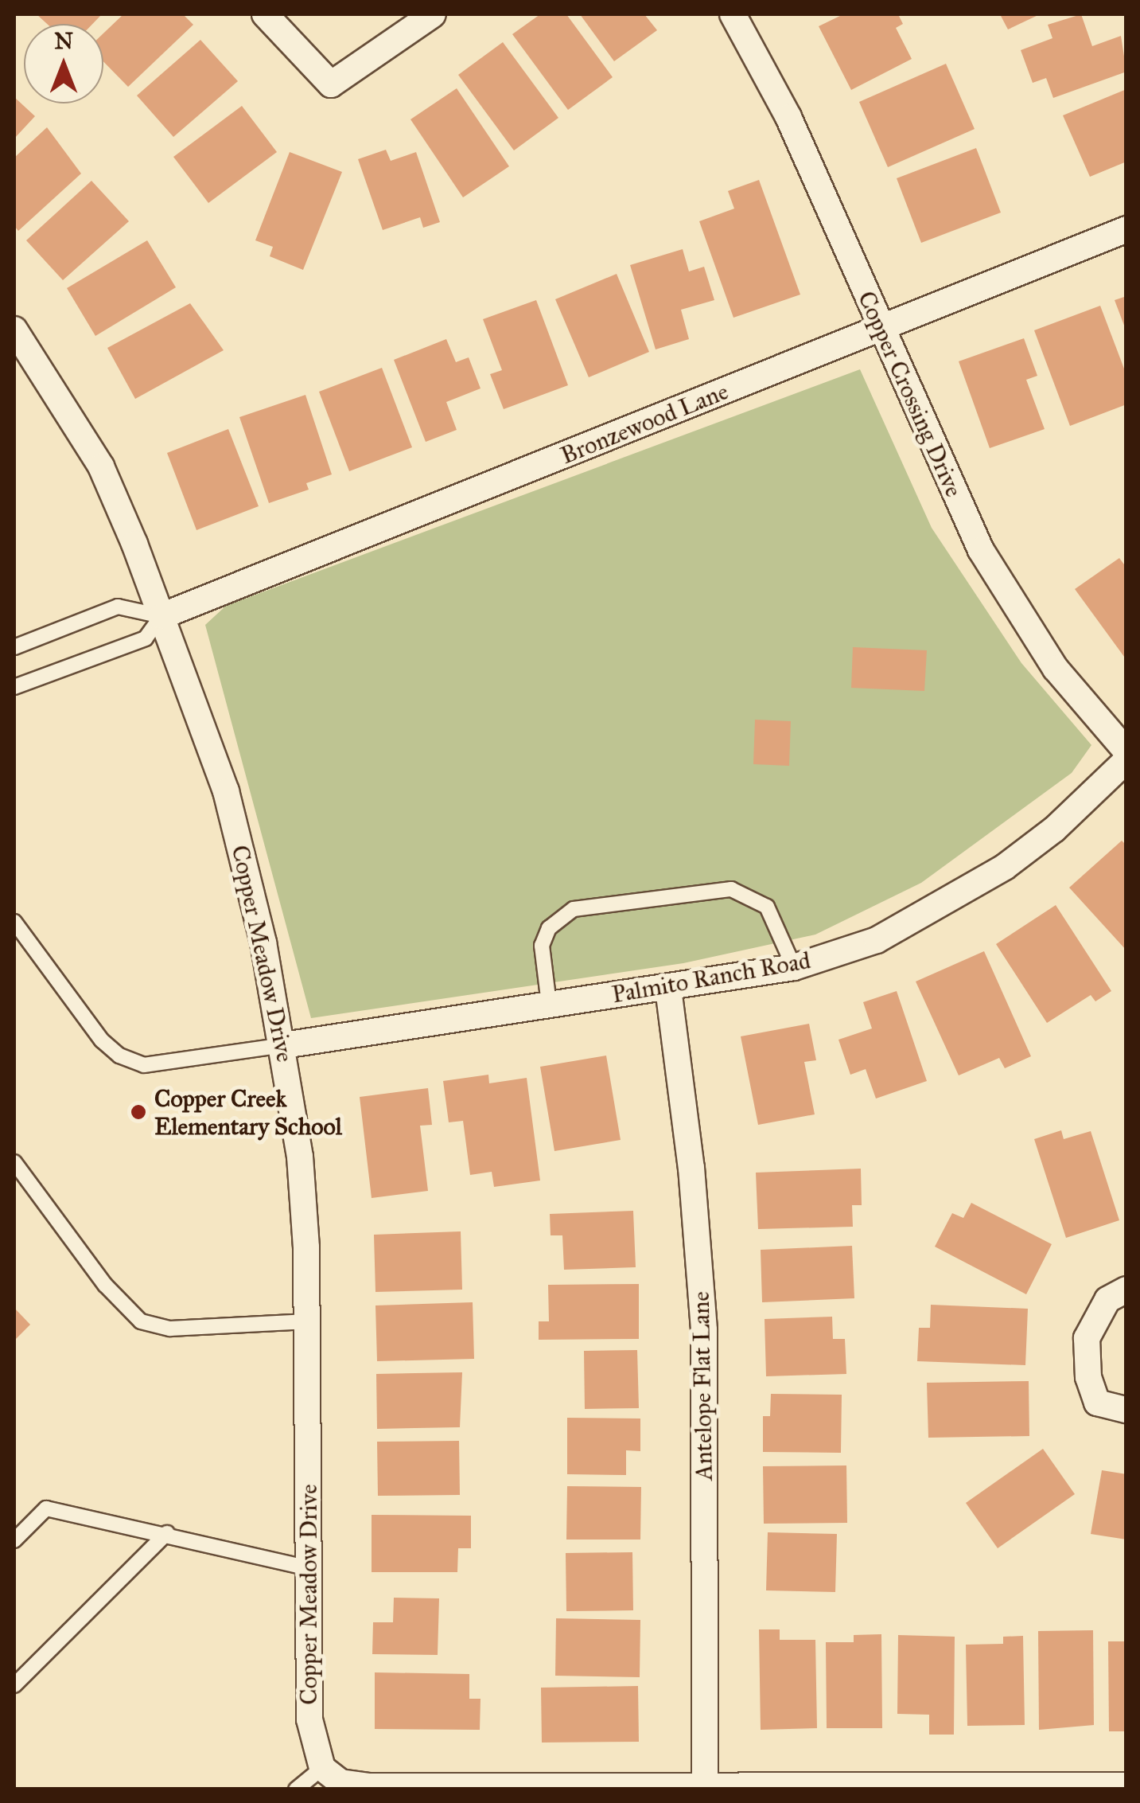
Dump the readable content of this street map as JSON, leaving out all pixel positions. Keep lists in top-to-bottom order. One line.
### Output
{"streets":{"street":["Copper Crossing Drive","Bronzewood Lane","Copper Meadow Drive","Palmito Ranch Road","Antelope Flat Lane"]},"crossings":[["Copper Crossing Drive","Bronzewood Lane"],["Bronzewood Lane","Copper Meadow Drive"],["Copper Meadow Drive","Palmito Ranch Road"],["Palmito Ranch Road","Antelope Flat Lane"]],"places":["Copper Creek Elementary School"],"north":"top"}
